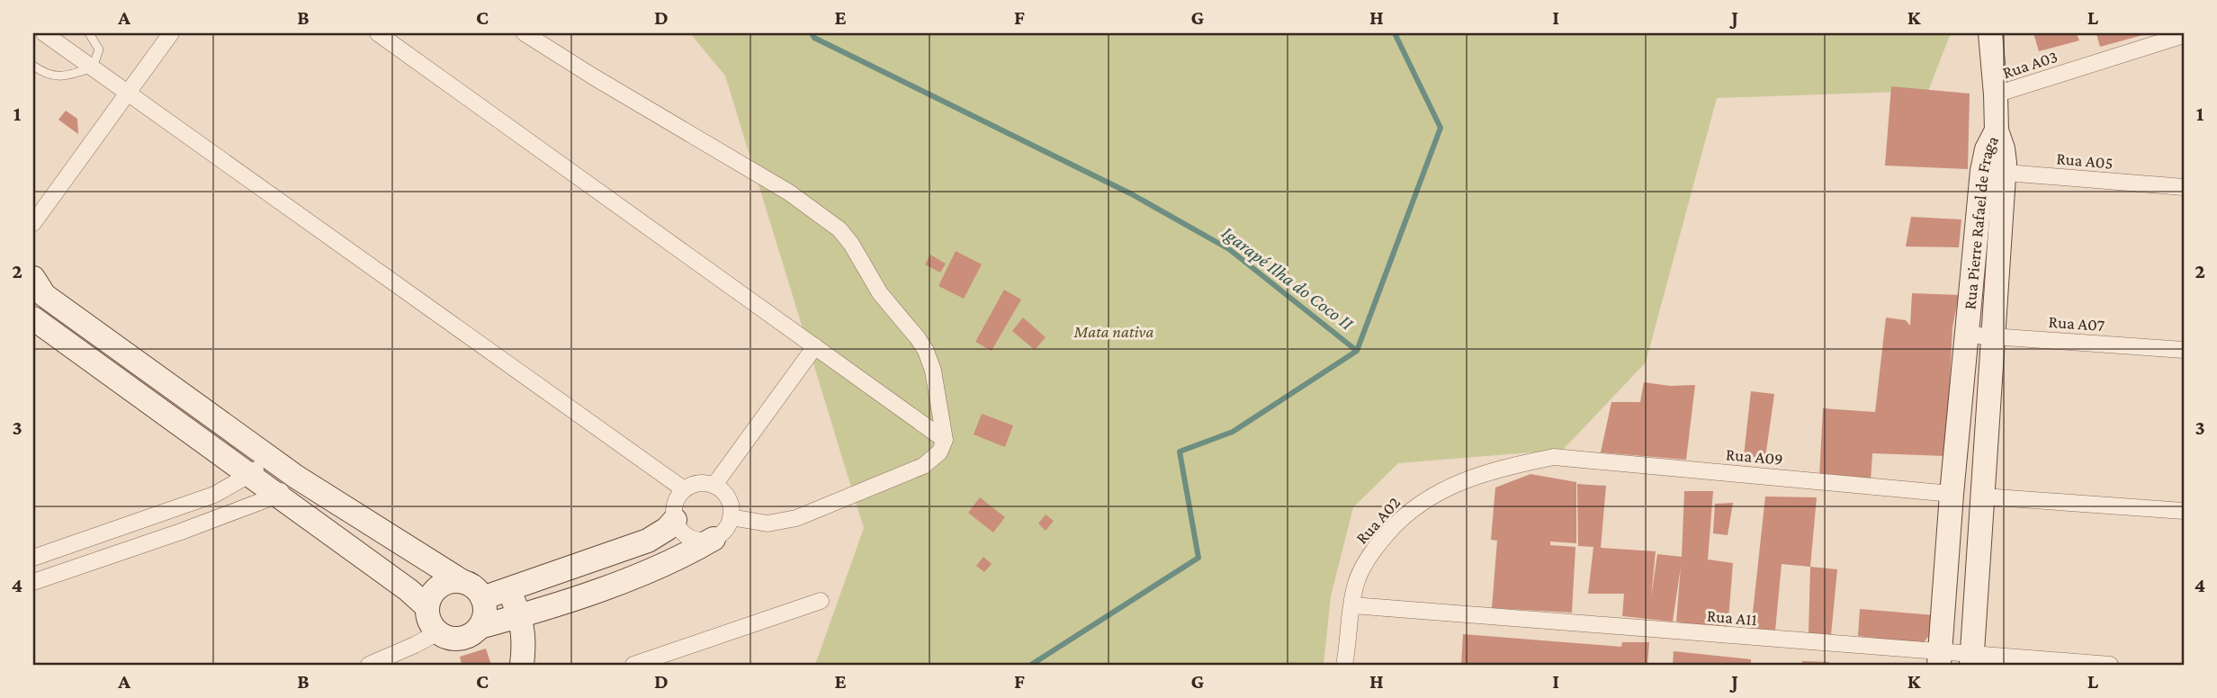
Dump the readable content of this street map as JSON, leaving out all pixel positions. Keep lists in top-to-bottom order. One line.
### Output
{"streets":{"street":["Rua A03","Rua A05","Rua Pierre Rafael de Fraga","Rua A07","Rua A09","Rua A02","Rua A11"]},"crossings":[["Rua A03","Rua Pierre Rafael de Fraga"],["Rua A05","Rua Pierre Rafael de Fraga"],["Rua Pierre Rafael de Fraga","Rua A07"],["Rua Pierre Rafael de Fraga","Rua A09"],["Rua Pierre Rafael de Fraga","Rua A11"],["Rua A09","Rua A02"],["Rua A02","Rua A11"]],"water":["Igarapé Ilha do Coco II"],"parks":["Mata nativa"],"grid":{"columns":["A","B","C","D","E","F","G","H","I","J","K","L"],"rows":["1","2","3","4"]}}
